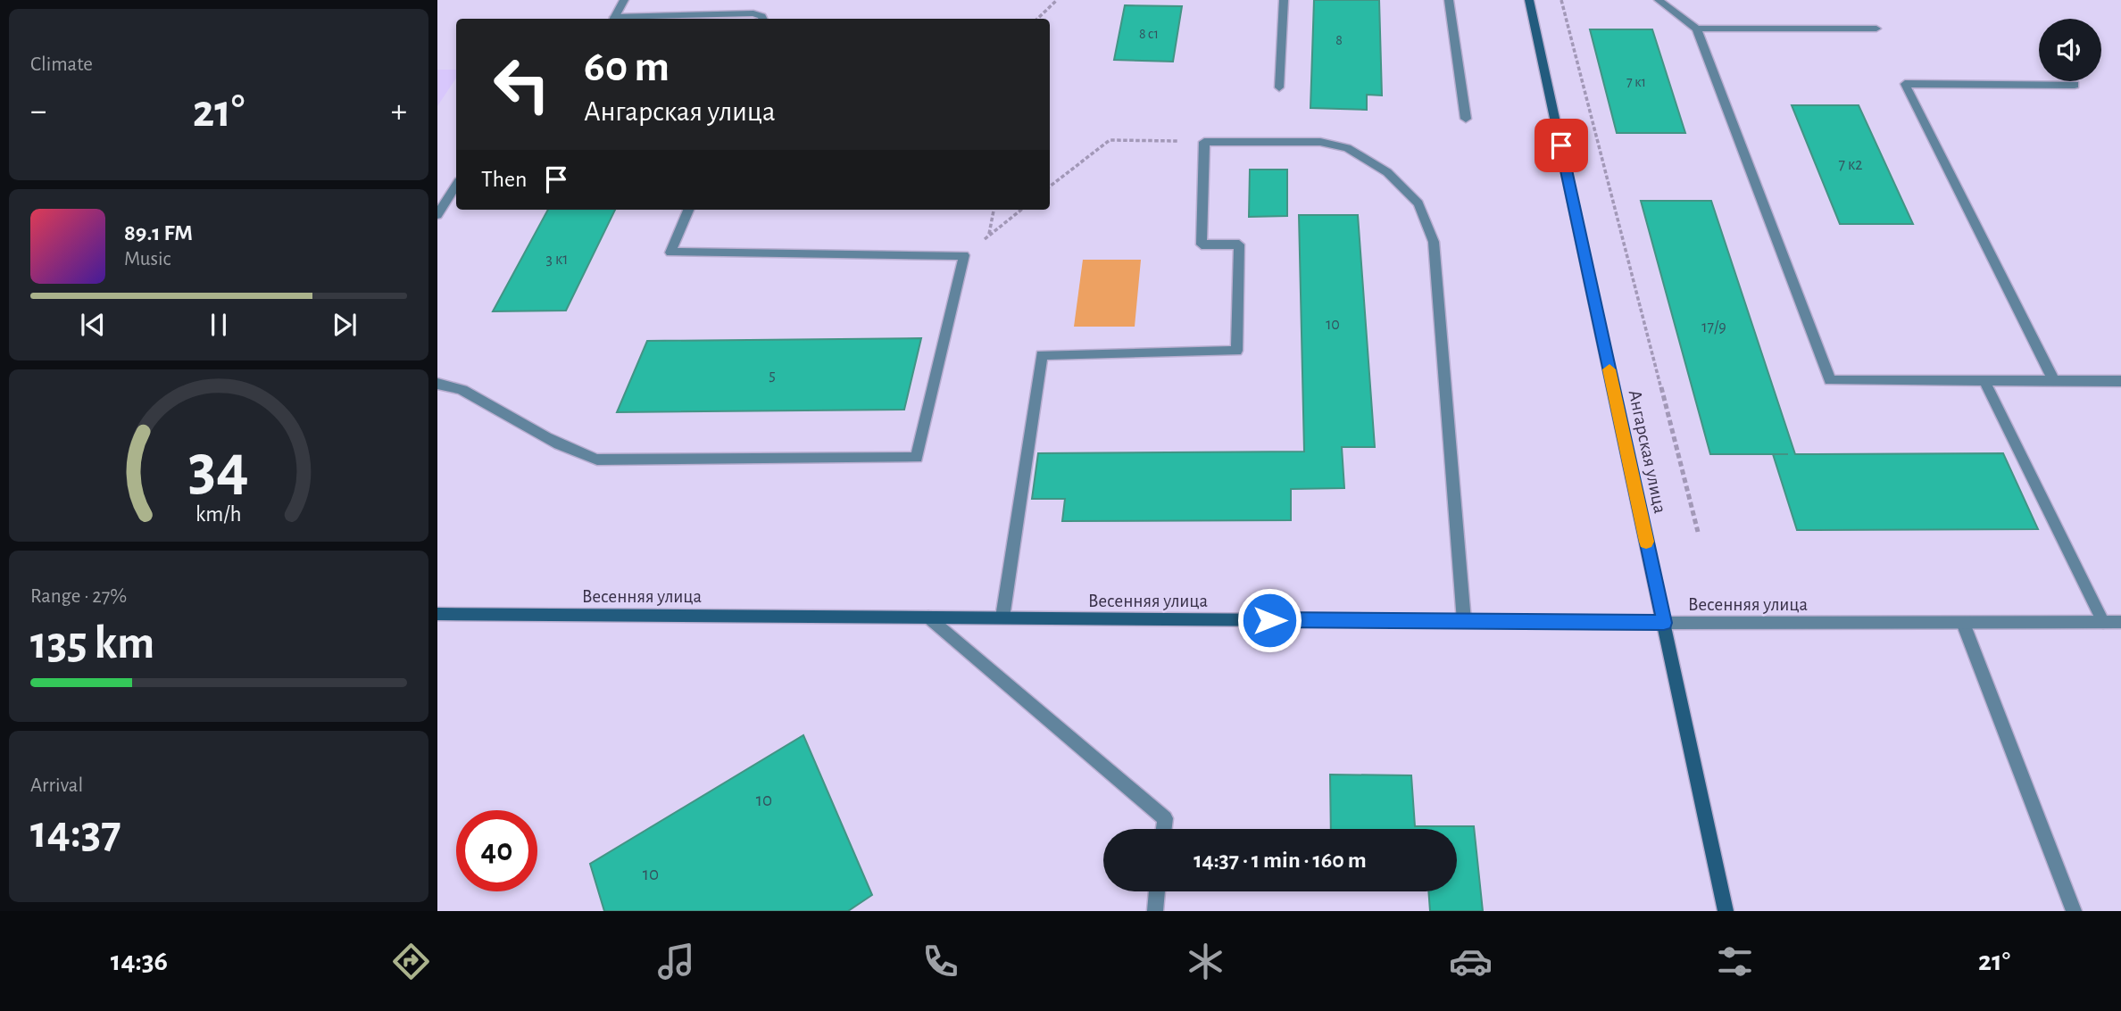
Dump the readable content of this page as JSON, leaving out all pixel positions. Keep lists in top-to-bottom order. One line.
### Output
{"streets":{"street":["Ангарская улица","Весенняя улица"]},"crossings":[["Ангарская улица","Весенняя улица"]],"house_numbers":["8 с1","8","7 к1","7 к2","3 к1","10","17/9","5","10","10"],"page":{"tile":["Climate",["Range · 27%","135 km"],["Arrival","14:37"]],"turn":["60 m","Ангарская улица"],"heat":["−","21°","+"],"then":"Then","song":["89.1 FM","Music"],"limit":"40","trip":"14:37 · 1 min · 160 m","tabs":["14:36","21°"],"gauge":["34","km/h"]}}
